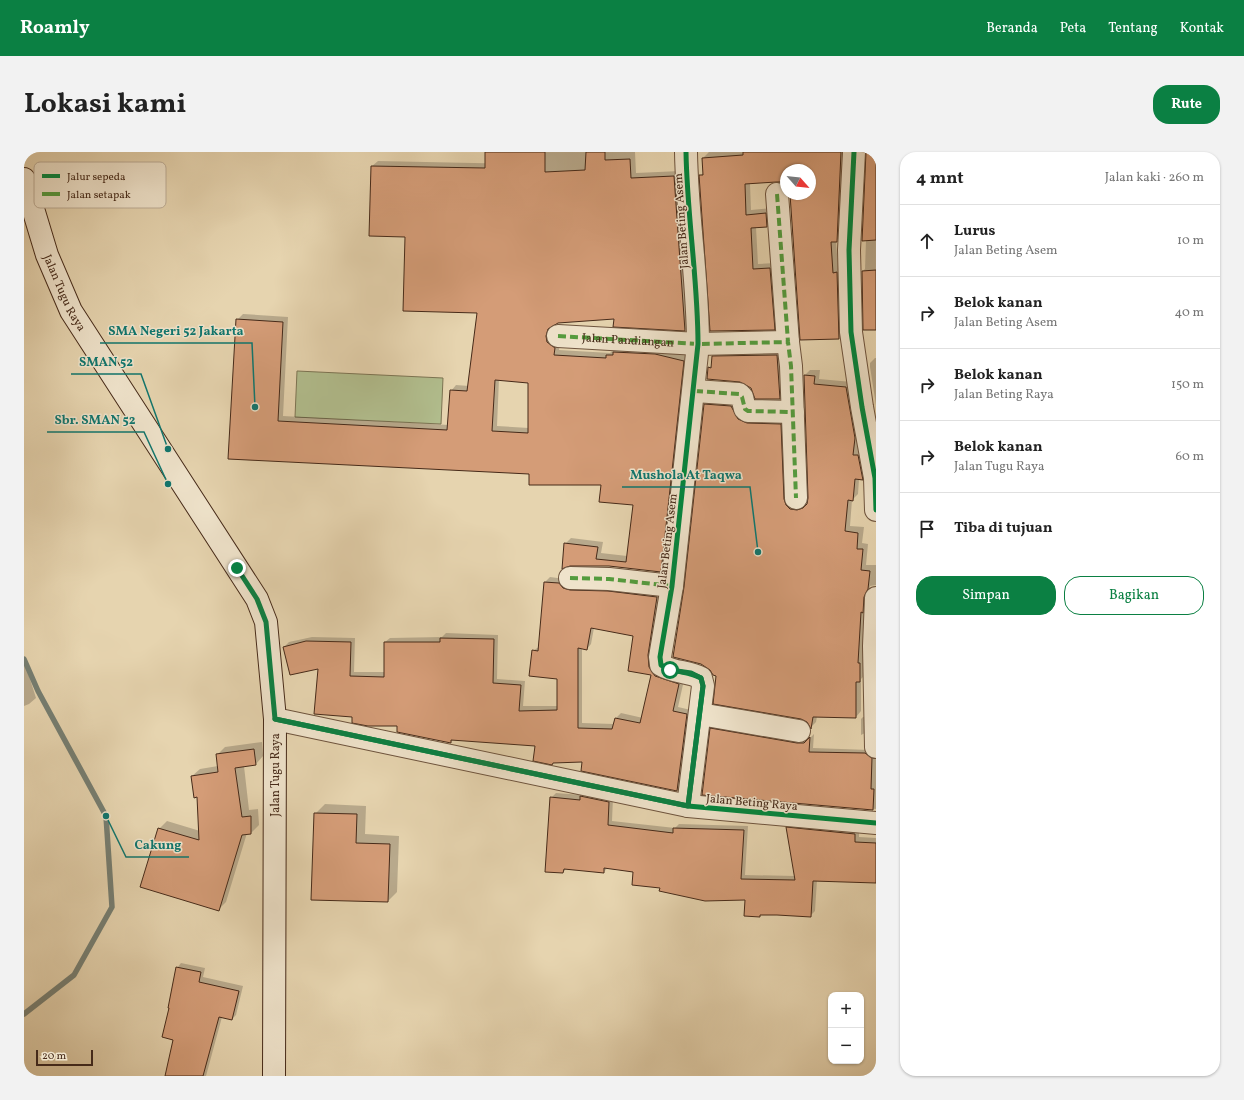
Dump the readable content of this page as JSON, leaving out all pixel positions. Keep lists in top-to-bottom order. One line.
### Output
{"streets":{"street":["Jalan Beting Asem","Jalan Tugu Raya","Jalan Pandiangan","Jalan Beting Raya"]},"crossings":[["Jalan Beting Asem","Jalan Pandiangan"],["Jalan Beting Asem","Jalan Beting Raya"],["Jalan Tugu Raya","Jalan Beting Raya"]],"places":["SMA Negeri 52 Jakarta","SMAN 52","Sbr. SMAN 52","Mushola At Taqwa","Cakung"],"legend":["Jalur sepeda","Jalan setapak"],"scale_bar":"20 m","north":"bottom right","page":{"header":"Roamly","nav":["Beranda","Peta","Tentang","Kontak"],"title":"Lokasi kami","buttons":["Rute",["Simpan","Bagikan"]],"heading":["4 mnt","Jalan kaki · 260 m"],"list":[["Lurus","Jalan Beting Asem","10 m"],["Belok kanan","Jalan Beting Asem","40 m"],["Belok kanan","Jalan Beting Raya","150 m"],["Belok kanan","Jalan Tugu Raya","60 m"],"Tiba di tujuan"],"map_buttons":["+","−"],"scale":"20 m"}}
